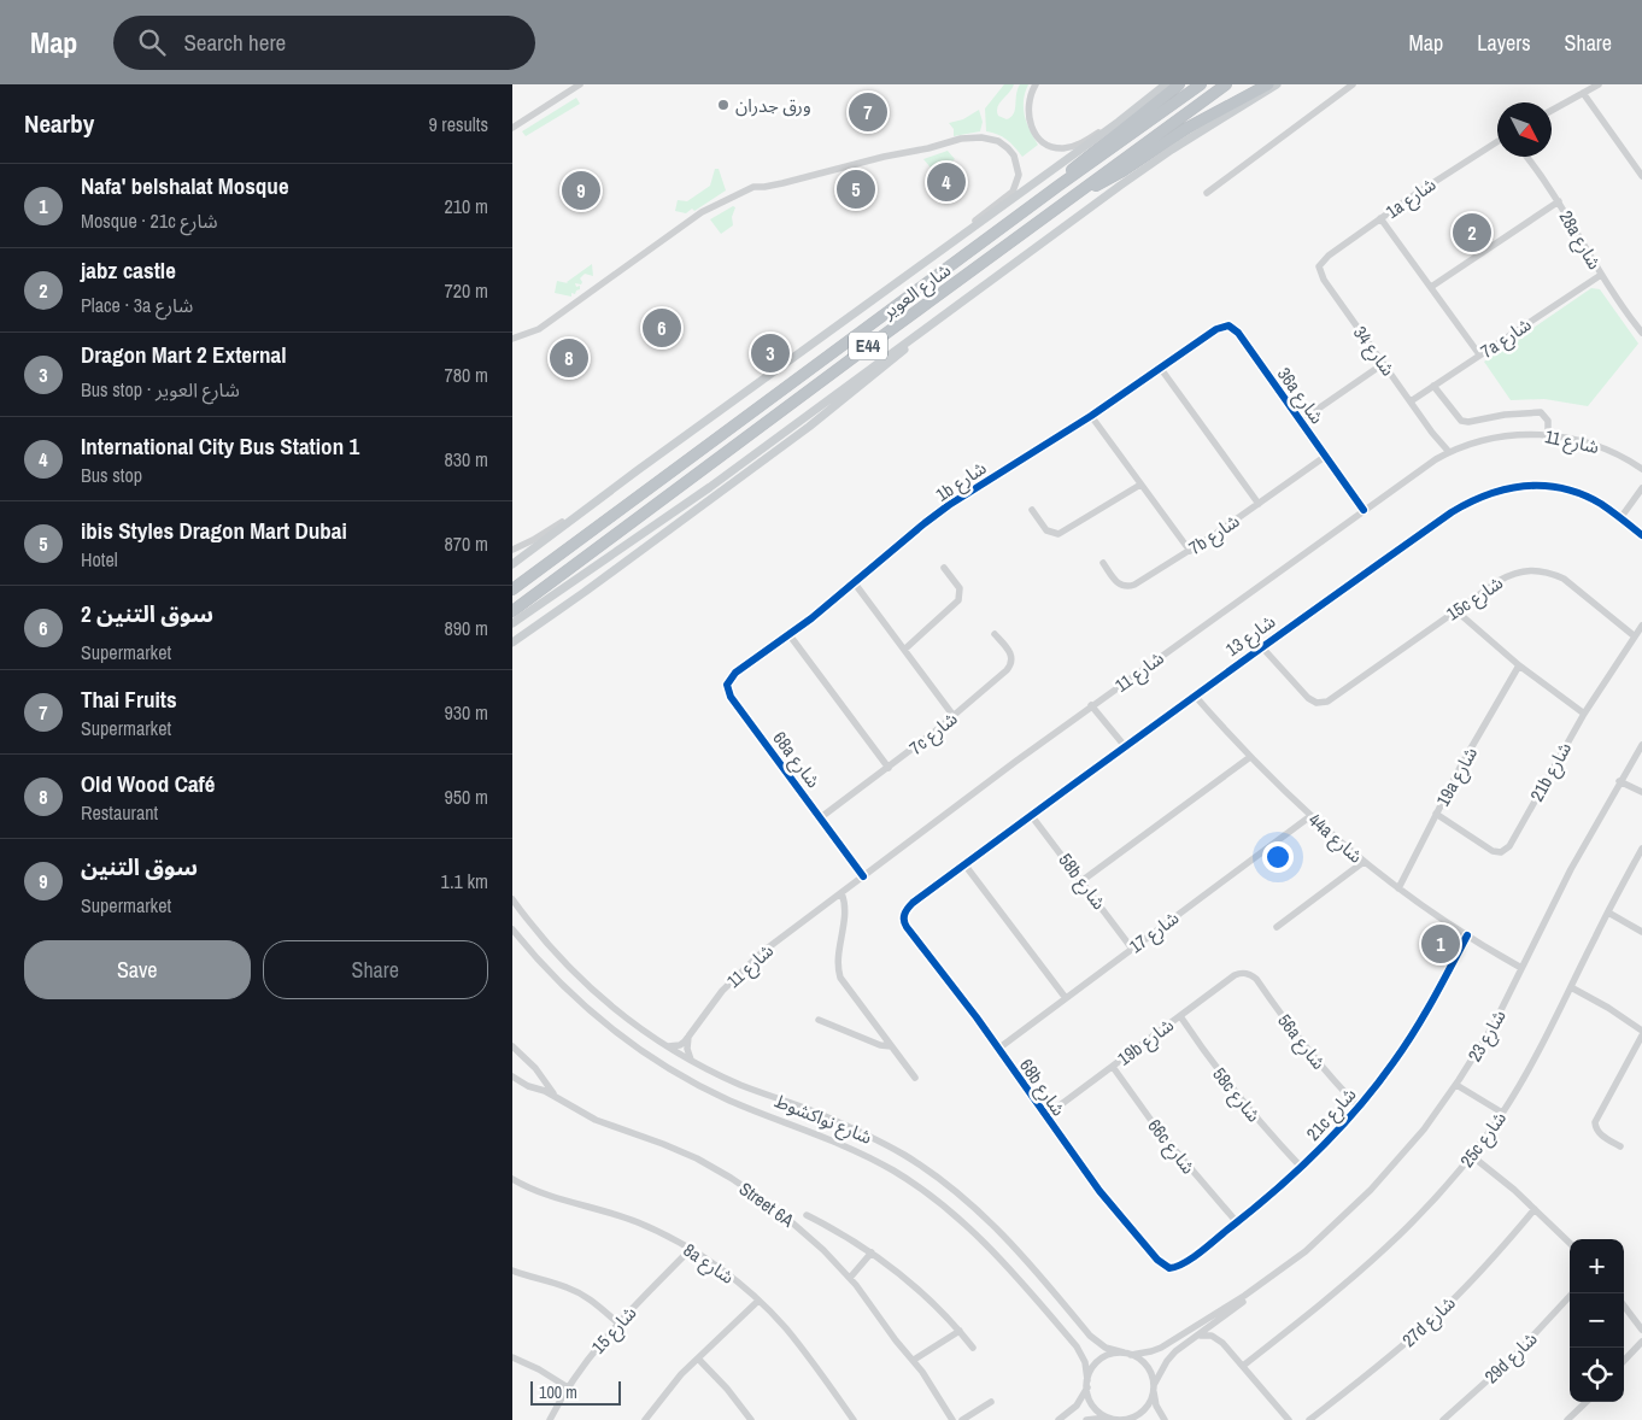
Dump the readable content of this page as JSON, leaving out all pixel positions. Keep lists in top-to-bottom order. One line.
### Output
{"streets":{"highway":["شارع العوير","E44"],"street":["1a شارع","28a شارع","7a شارع","شارع 34","36a شارع","شارع 11","1b شارع","7b شارع","15c شارع","شارع 13","7c شارع","68a شارع","21b شارع","19a شارع","44a شارع","58b شارع","شارع 17","شارع 23","19b شارع","56a شارع","68b شارع","58c شارع","21c شارع","شارع نواكشوط","25c شارع","66c شارع","Street 6A","8a شارع","27d شارع","شارع 15","29d شارع"]},"crossings":[["1a شارع","شارع 34"],["28a شارع","7a شارع"],["7a شارع","شارع 34"],["شارع 34","شارع 11"],["36a شارع","شارع 11"],["36a شارع","1b شارع"],["36a شارع","7b شارع"],["شارع 11","68a شارع"],["1b شارع","68a شارع"],["15c شارع","شارع 13"],["15c شارع","21b شارع"],["شارع 13","44a شارع"],["شارع 13","58b شارع"],["شارع 13","68b شارع"],["7c شارع","68a شارع"],["21b شارع","19a شارع"],["19a شارع","44a شارع"],["44a شارع","شارع 17"],["44a شارع","شارع 23"],["44a شارع","21c شارع"],["58b شارع","شارع 17"],["شارع 17","68b شارع"],["شارع 23","شارع نواكشوط"],["19b شارع","56a شارع"],["19b شارع","68b شارع"],["19b شارع","58c شارع"],["19b شارع","66c شارع"],["56a شارع","21c شارع"],["68b شارع","21c شارع"],["58c شارع","21c شارع"],["21c شارع","66c شارع"],["8a شارع","شارع 15"]],"places":["ورق جدران"],"scale_bar":"100 m","north":"bottom right","page":{"header":"Map","search":"Search here","nav":["Map","Layers","Share"],"heading":["Nearby","9 results"],"pins":["7","4","5","9","2","6","3","8","1"],"list":[{"mark":"1","name":"Nafa' belshalat Mosque","note":"Mosque · 21c شارع","value":"210 m"},{"mark":"2","name":"jabz castle","note":"Place · 3a شارع","value":"720 m"},{"mark":"3","name":"Dragon Mart 2 External","note":"Bus stop · شارع العوير","value":"780 m"},{"mark":"4","name":"International City Bus Station 1","note":"Bus stop","value":"830 m"},{"mark":"5","name":"ibis Styles Dragon Mart Dubai","note":"Hotel","value":"870 m"},{"mark":"6","name":"سوق التنين 2","note":"Supermarket","value":"890 m"},{"mark":"7","name":"Thai Fruits","note":"Supermarket","value":"930 m"},{"mark":"8","name":"Old Wood Café","note":"Restaurant","value":"950 m"},{"mark":"9","name":"سوق التنين","note":"Supermarket","value":"1.1 km"}],"buttons":["Save","Share"],"map_buttons":["+","−"],"scale":"100 m"}}
